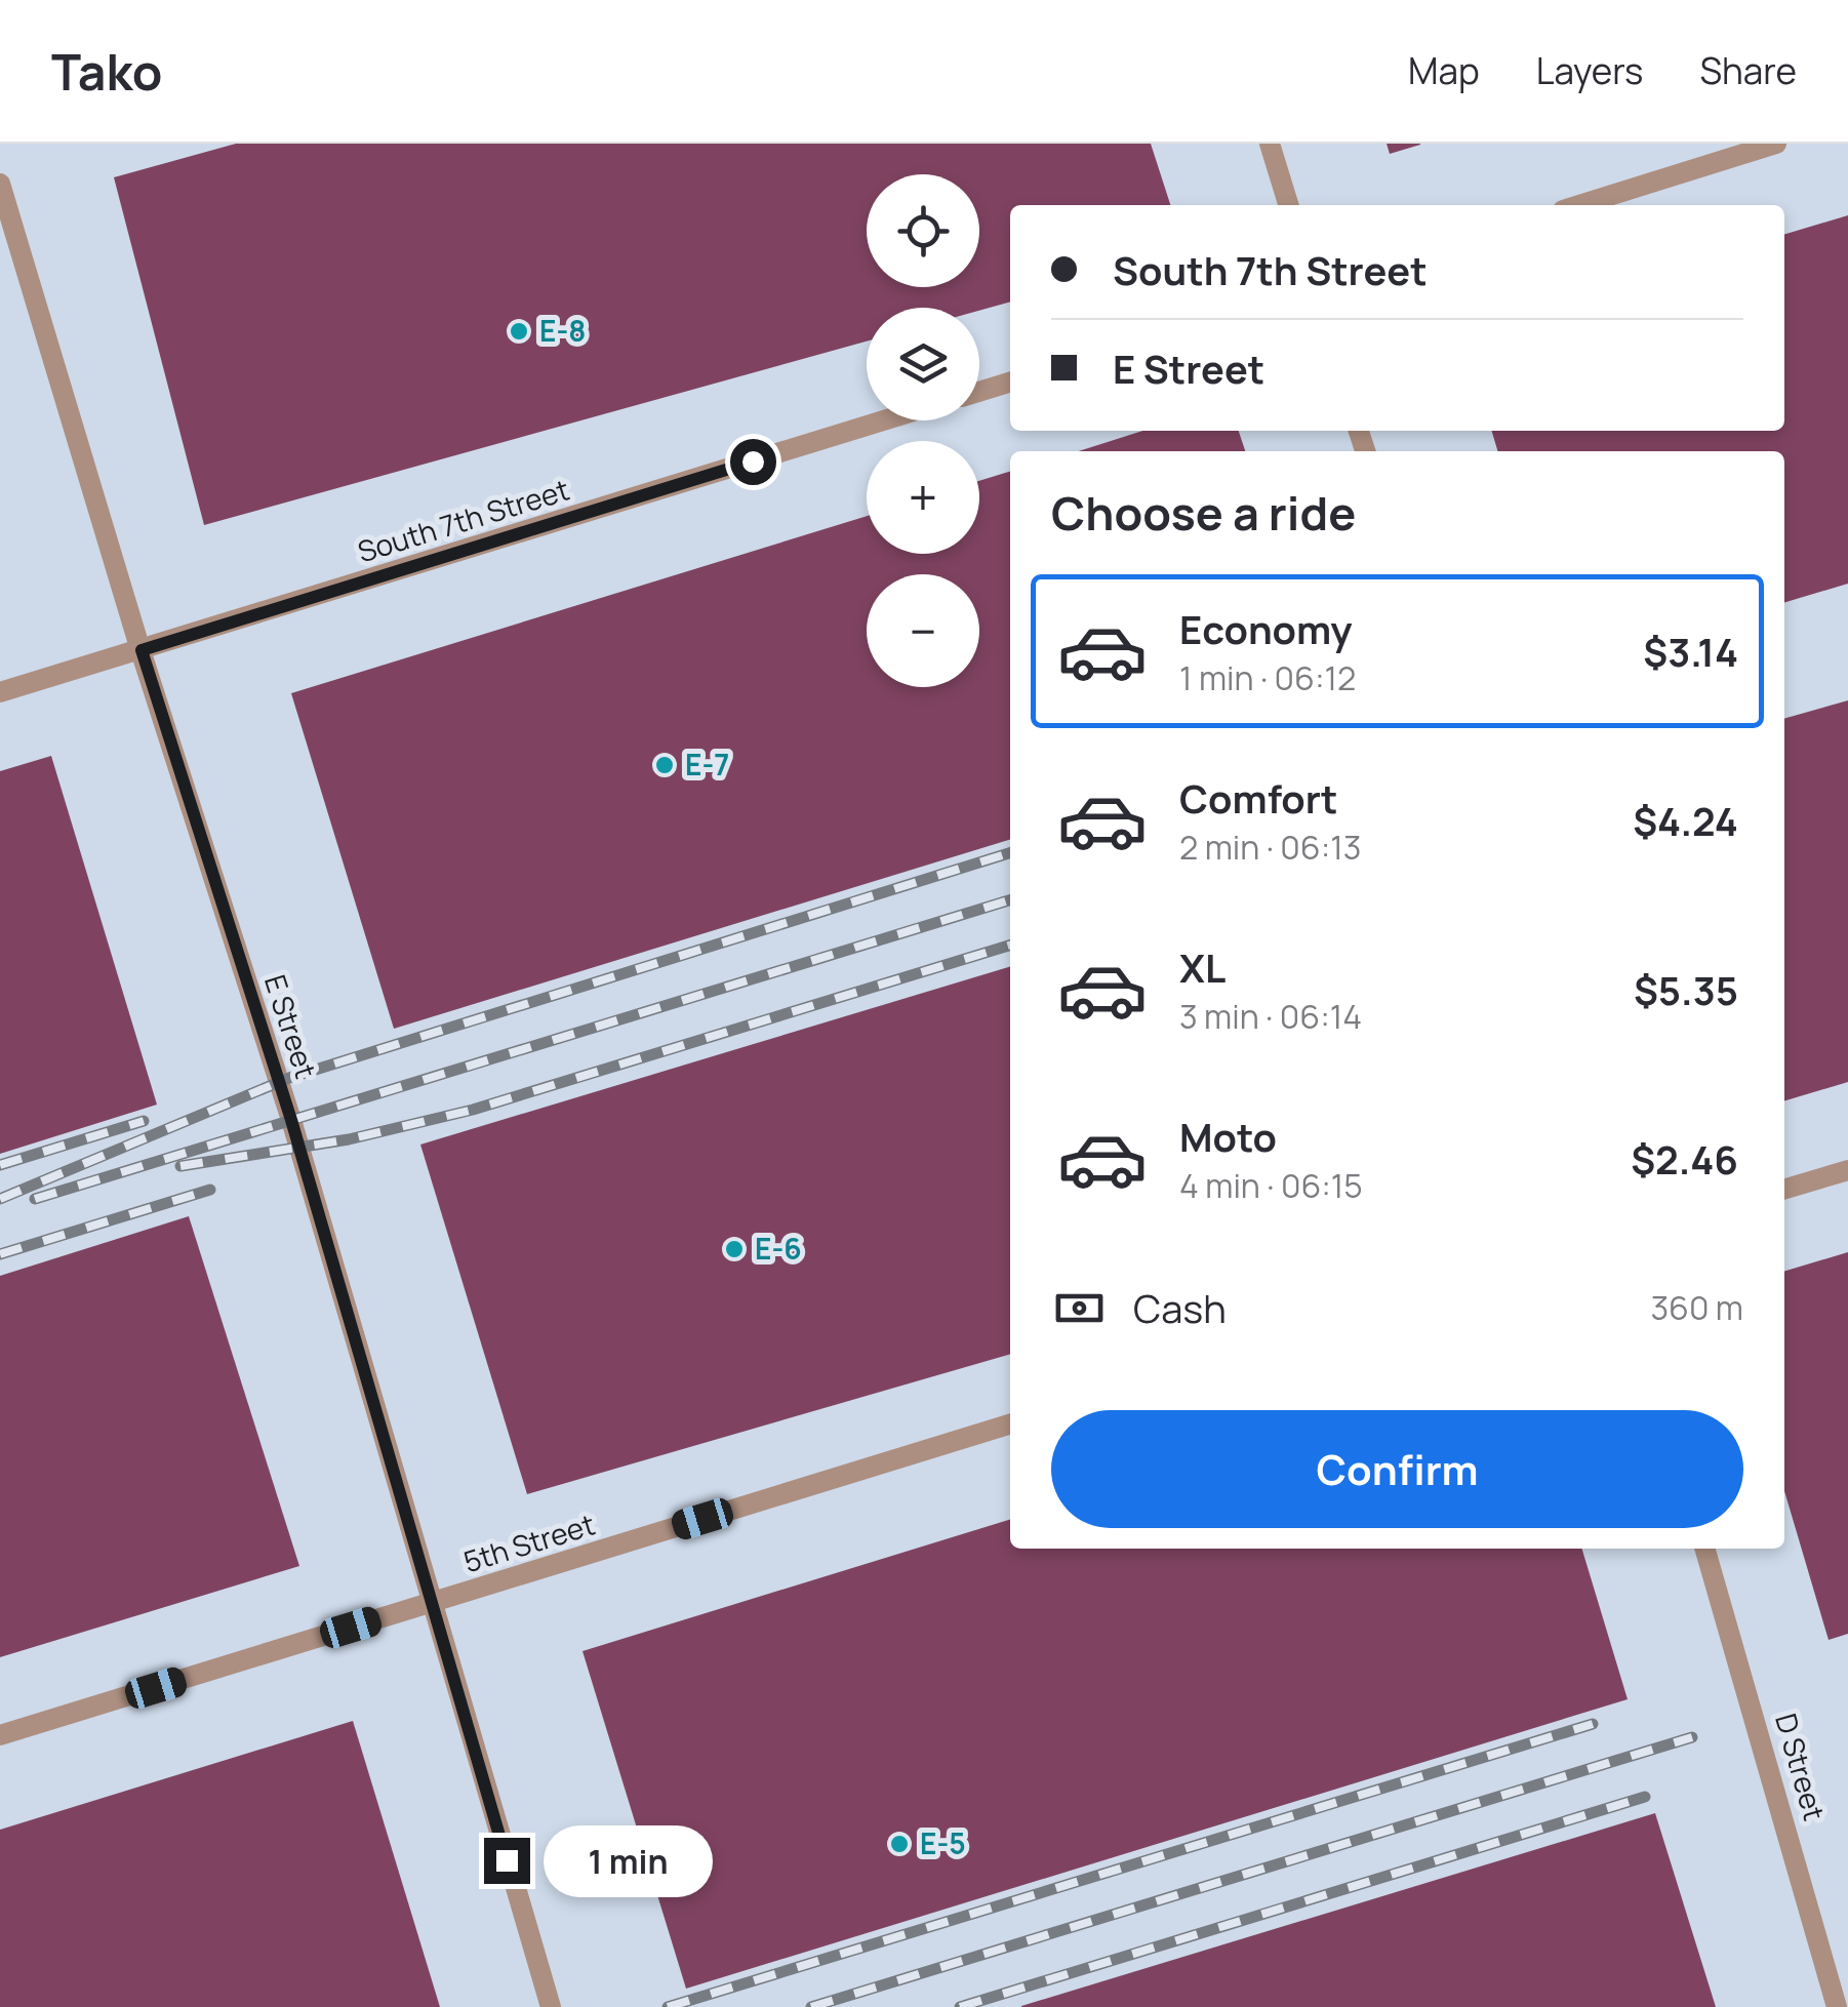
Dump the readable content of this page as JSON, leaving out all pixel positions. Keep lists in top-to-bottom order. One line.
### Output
{"streets":{"lane":["South 7th Street","E Street","5th Street","D Street"]},"crossings":[["South 7th Street","E Street"],["E Street","5th Street"]],"places":["E-8","E-7","E-6","E-5"],"page":{"header":"Tako","nav":["Map","Layers","Share"],"map_buttons":["+","−"],"banner":["South 7th Street","E Street"],"heading":"Choose a ride","list":[{"name":"Economy","note":"1 min · 06:12","value":"$3.14"},{"name":"Comfort","note":"2 min · 06:13","value":"$4.24"},{"name":"XL","note":"3 min · 06:14","value":"$5.35"},{"name":"Moto","note":"4 min · 06:15","value":"$2.46"}],"pay":["Cash","360 m"],"buttons":"Confirm","bubble":"1 min"}}
